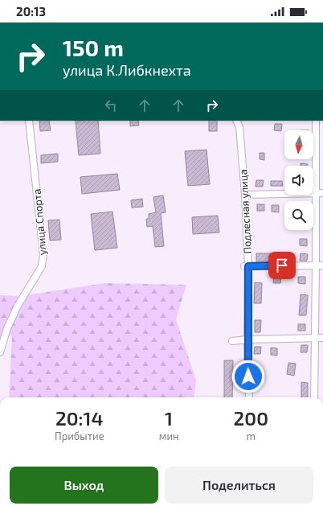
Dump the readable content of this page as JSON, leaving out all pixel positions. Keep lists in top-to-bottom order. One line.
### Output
{"streets":{"street":["Подлесная улица","улица Спорта"]},"north":"bottom","page":{"status":"20:13","turn":["150 m","улица К.Либкнехта"],"eta":["20:14","Прибытие","1","мин","200","m"],"buttons":["Выход","Поделиться"]}}
